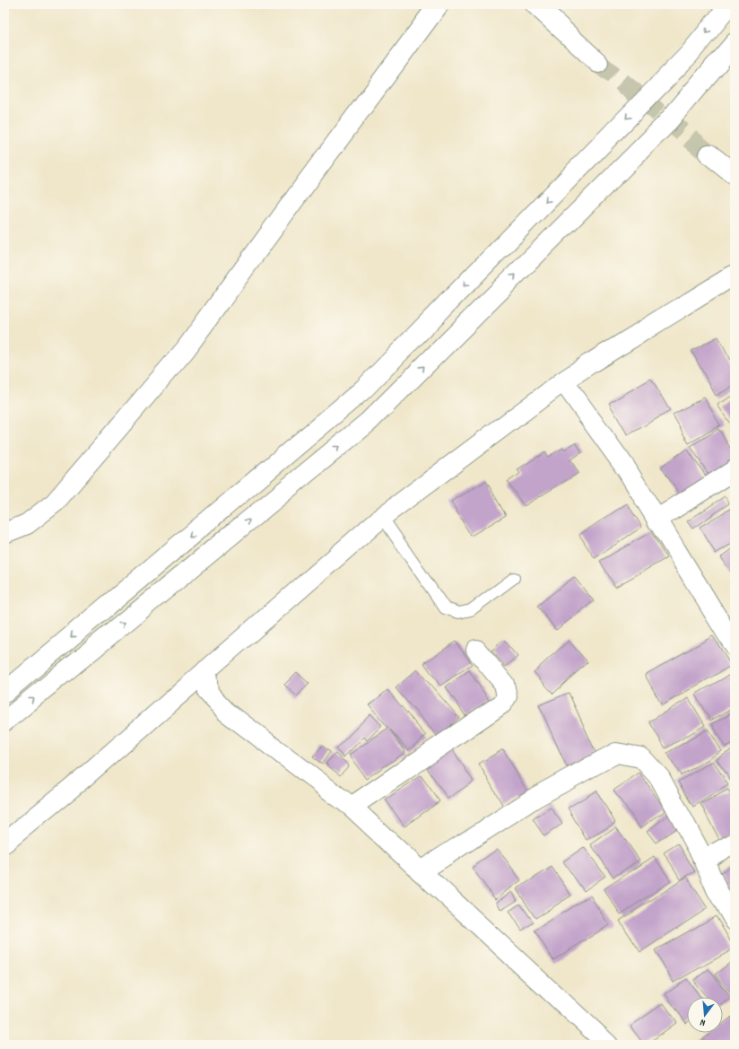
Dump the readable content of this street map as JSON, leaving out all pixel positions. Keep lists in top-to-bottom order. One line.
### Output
{"north":"bottom"}
